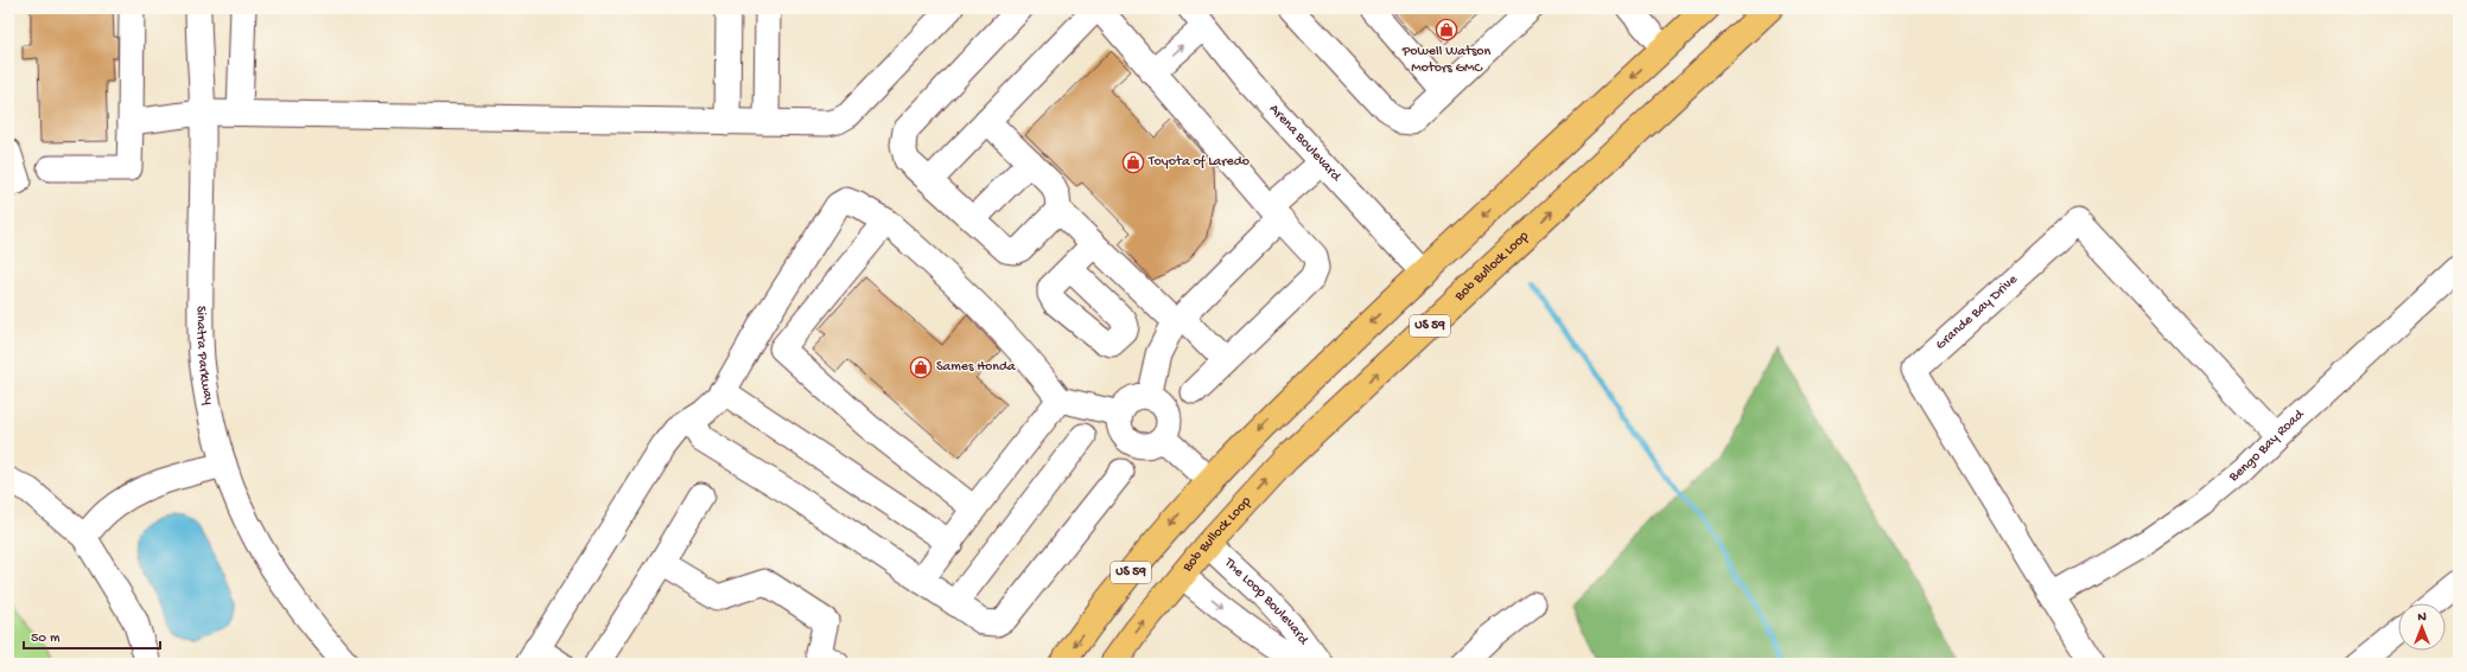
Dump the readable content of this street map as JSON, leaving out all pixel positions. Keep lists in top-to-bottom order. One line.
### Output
{"streets":{"highway":["Bob Bullock Loop","US 59"],"street":["Arena Boulevard","Grande Bay Drive","Sinatra Parkway","Bengo Bay Road","The Loop Boulevard"]},"crossings":[["Arena Boulevard","US 59"],["Bob Bullock Loop","The Loop Boulevard"],["Grande Bay Drive","Bengo Bay Road"]],"places":{"shop":["Powell Watson Motors GMC","Toyota of Laredo","Sames Honda"]},"scale_bar":"50 m","north":"top"}
